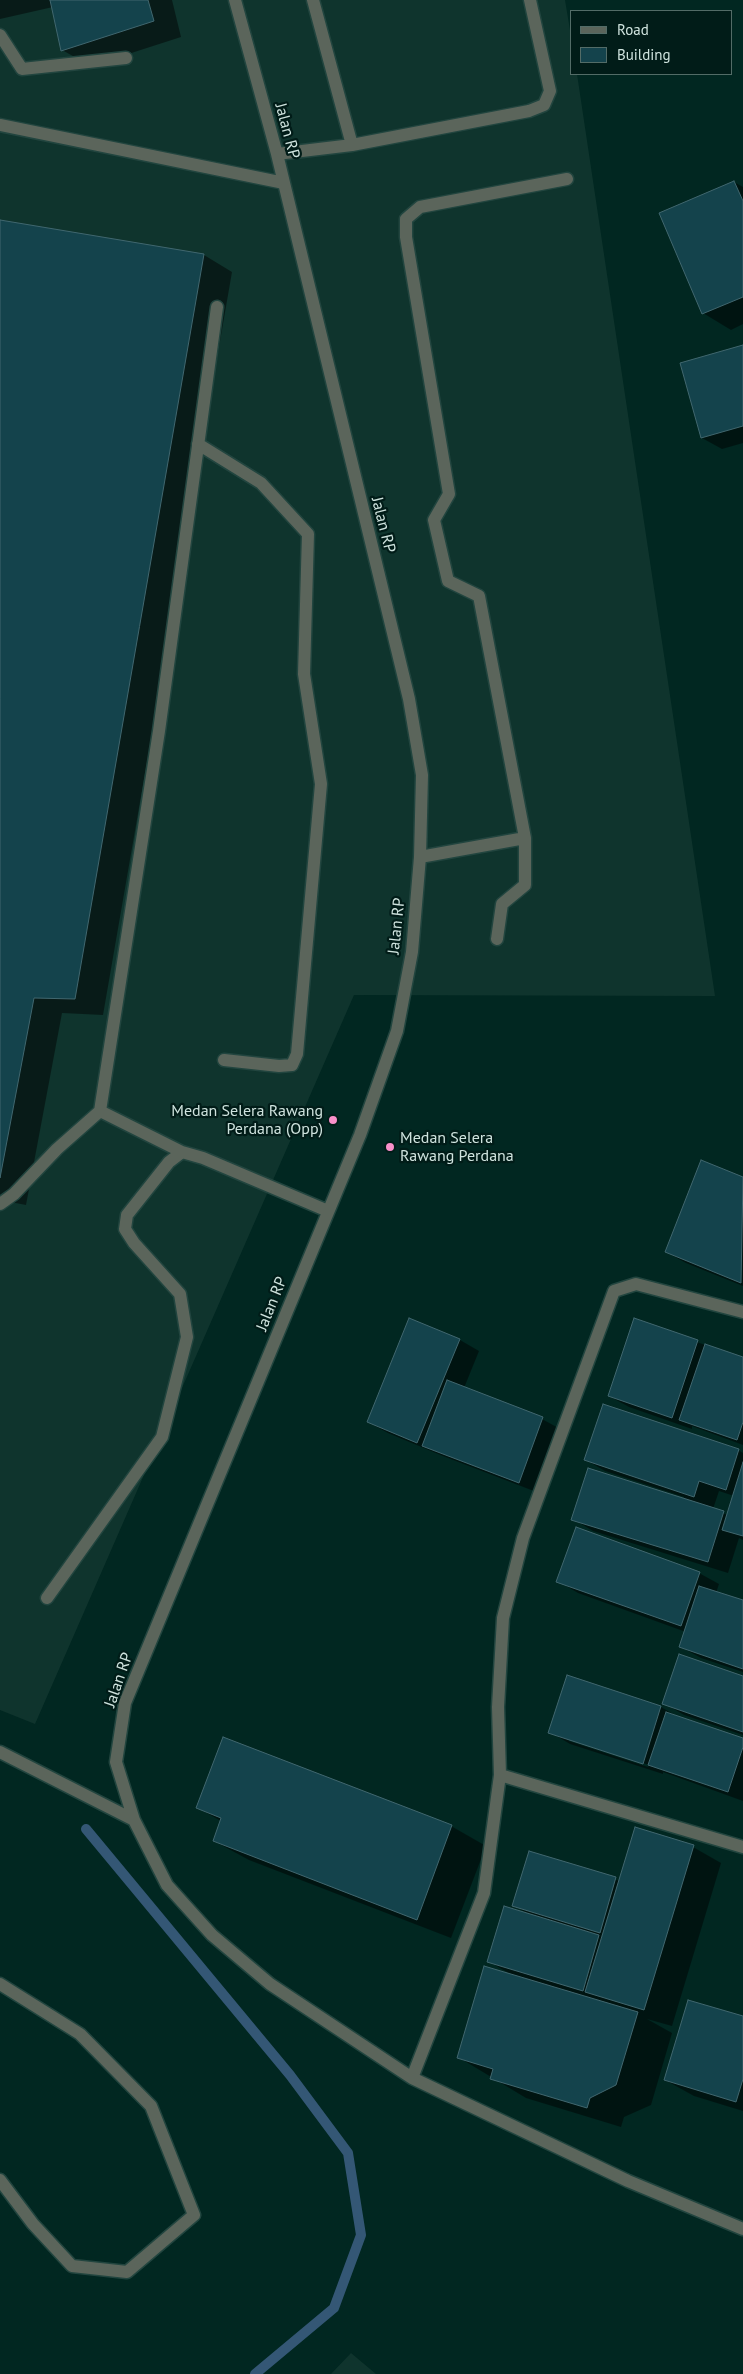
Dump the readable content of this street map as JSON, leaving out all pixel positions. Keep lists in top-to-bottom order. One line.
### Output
{"streets":{"street":["Jalan RP"]},"places":["Medan Selera Rawang Perdana (Opp)","Medan Selera Rawang Perdana"],"legend":["Road","Building"]}
